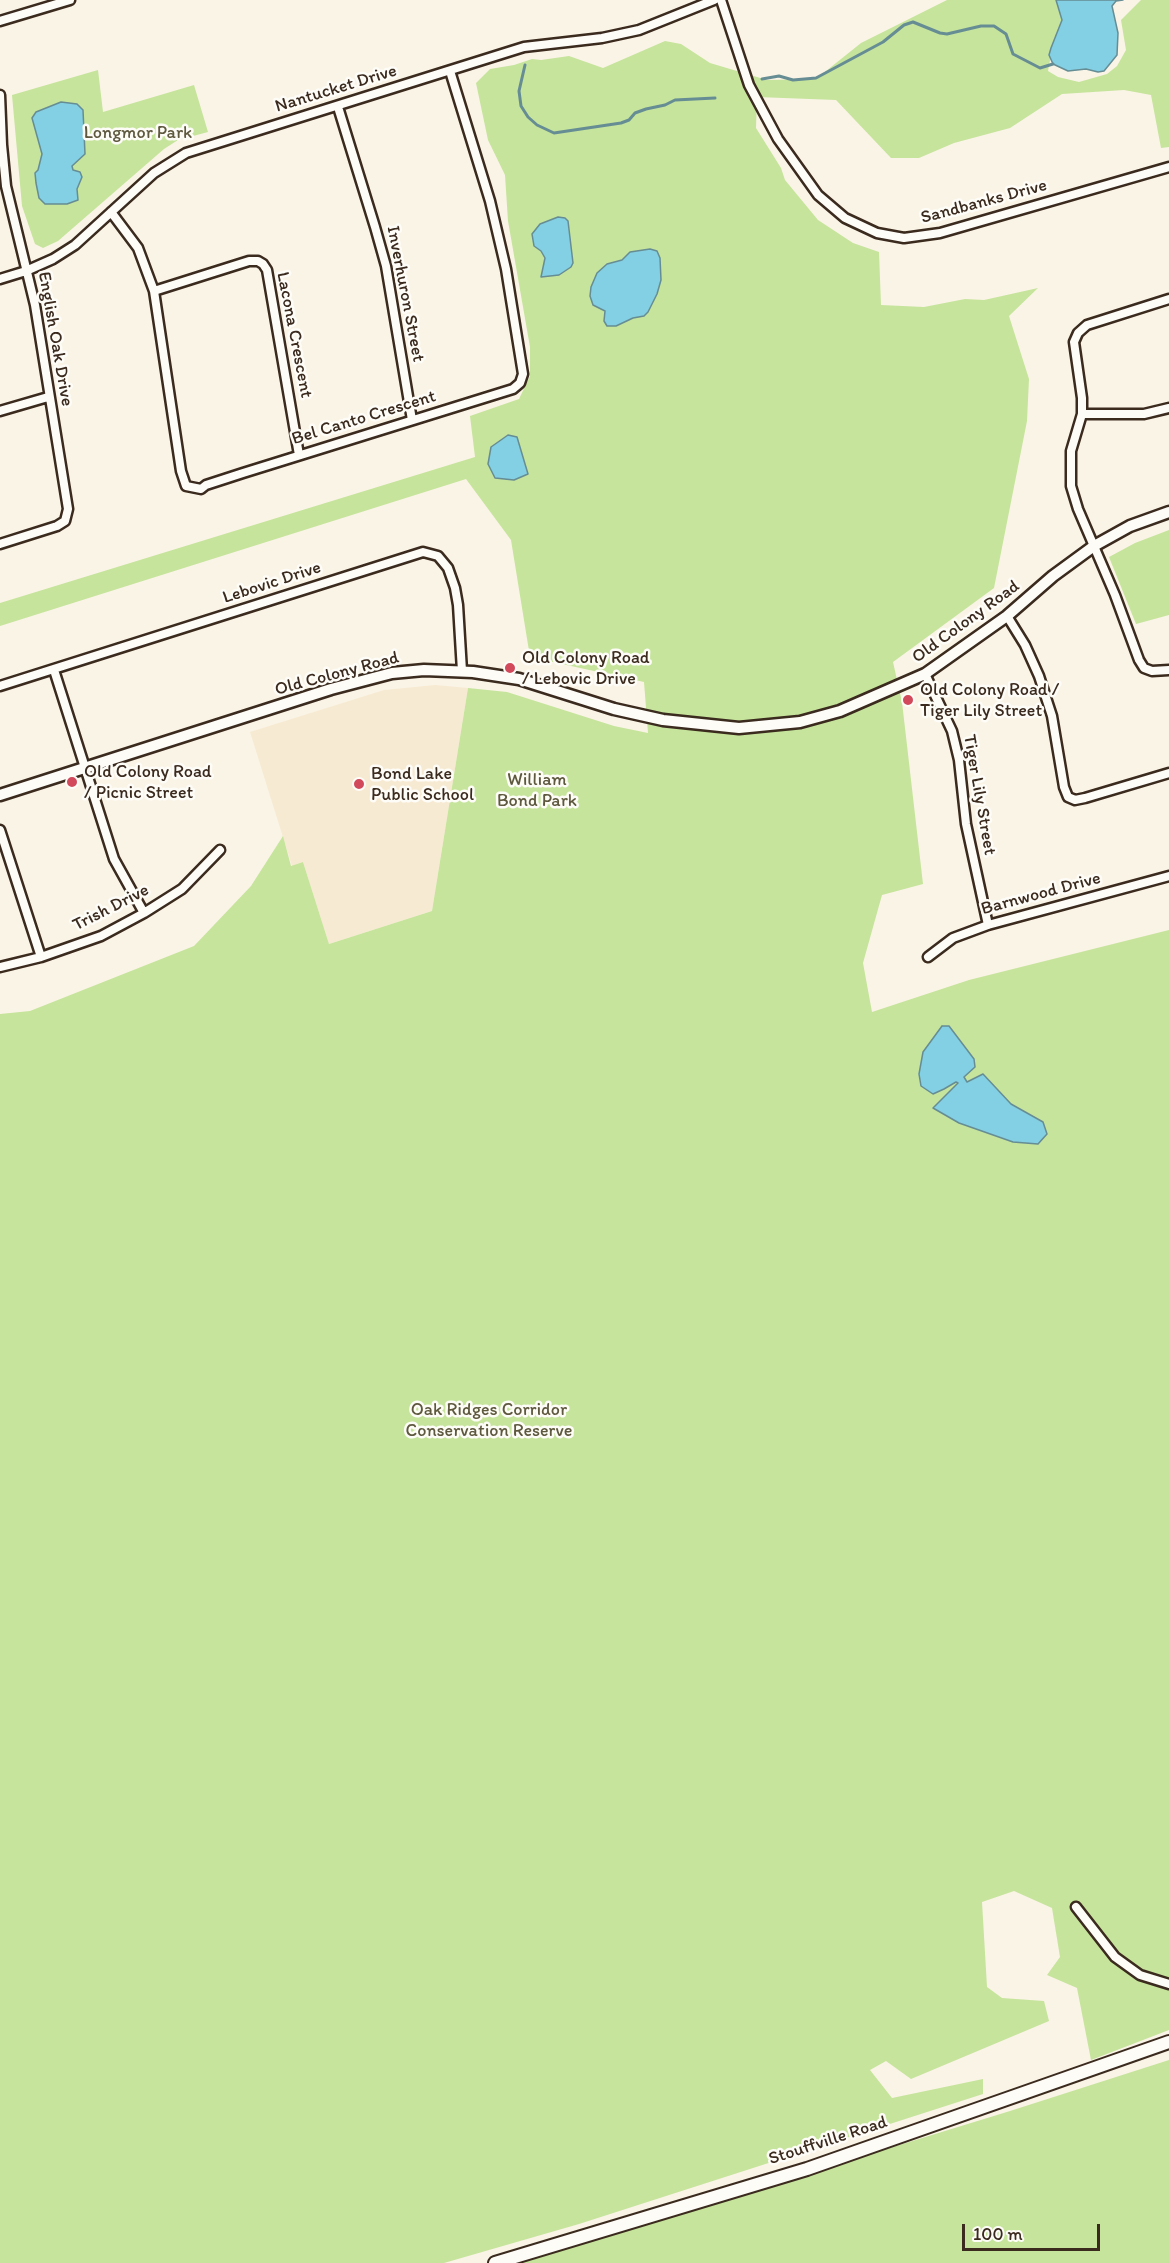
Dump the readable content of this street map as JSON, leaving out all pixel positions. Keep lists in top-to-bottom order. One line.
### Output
{"streets":{"main road":["Stouffville Road"],"street":["Nantucket Drive","Sandbanks Drive","Inverhuron Street","Lacona Crescent","English Oak Drive","Bel Canto Crescent","Lebovic Drive","Old Colony Road","Tiger Lily Street","Barnwood Drive","Trish Drive"]},"crossings":[["Nantucket Drive","Inverhuron Street"],["Nantucket Drive","English Oak Drive"],["Nantucket Drive","Bel Canto Crescent"],["Inverhuron Street","Bel Canto Crescent"],["Lacona Crescent","Bel Canto Crescent"],["Lebovic Drive","Old Colony Road"],["Old Colony Road","Tiger Lily Street"],["Tiger Lily Street","Barnwood Drive"]],"parks":["Longmor Park","William Bond Park","Oak Ridges Corridor Conservation Reserve"],"places":["Old Colony Road / Lebovic Drive","Old Colony Road / Tiger Lily Street","Old Colony Road / Picnic Street","Bond Lake Public School"],"scale_bar":"100 m"}
